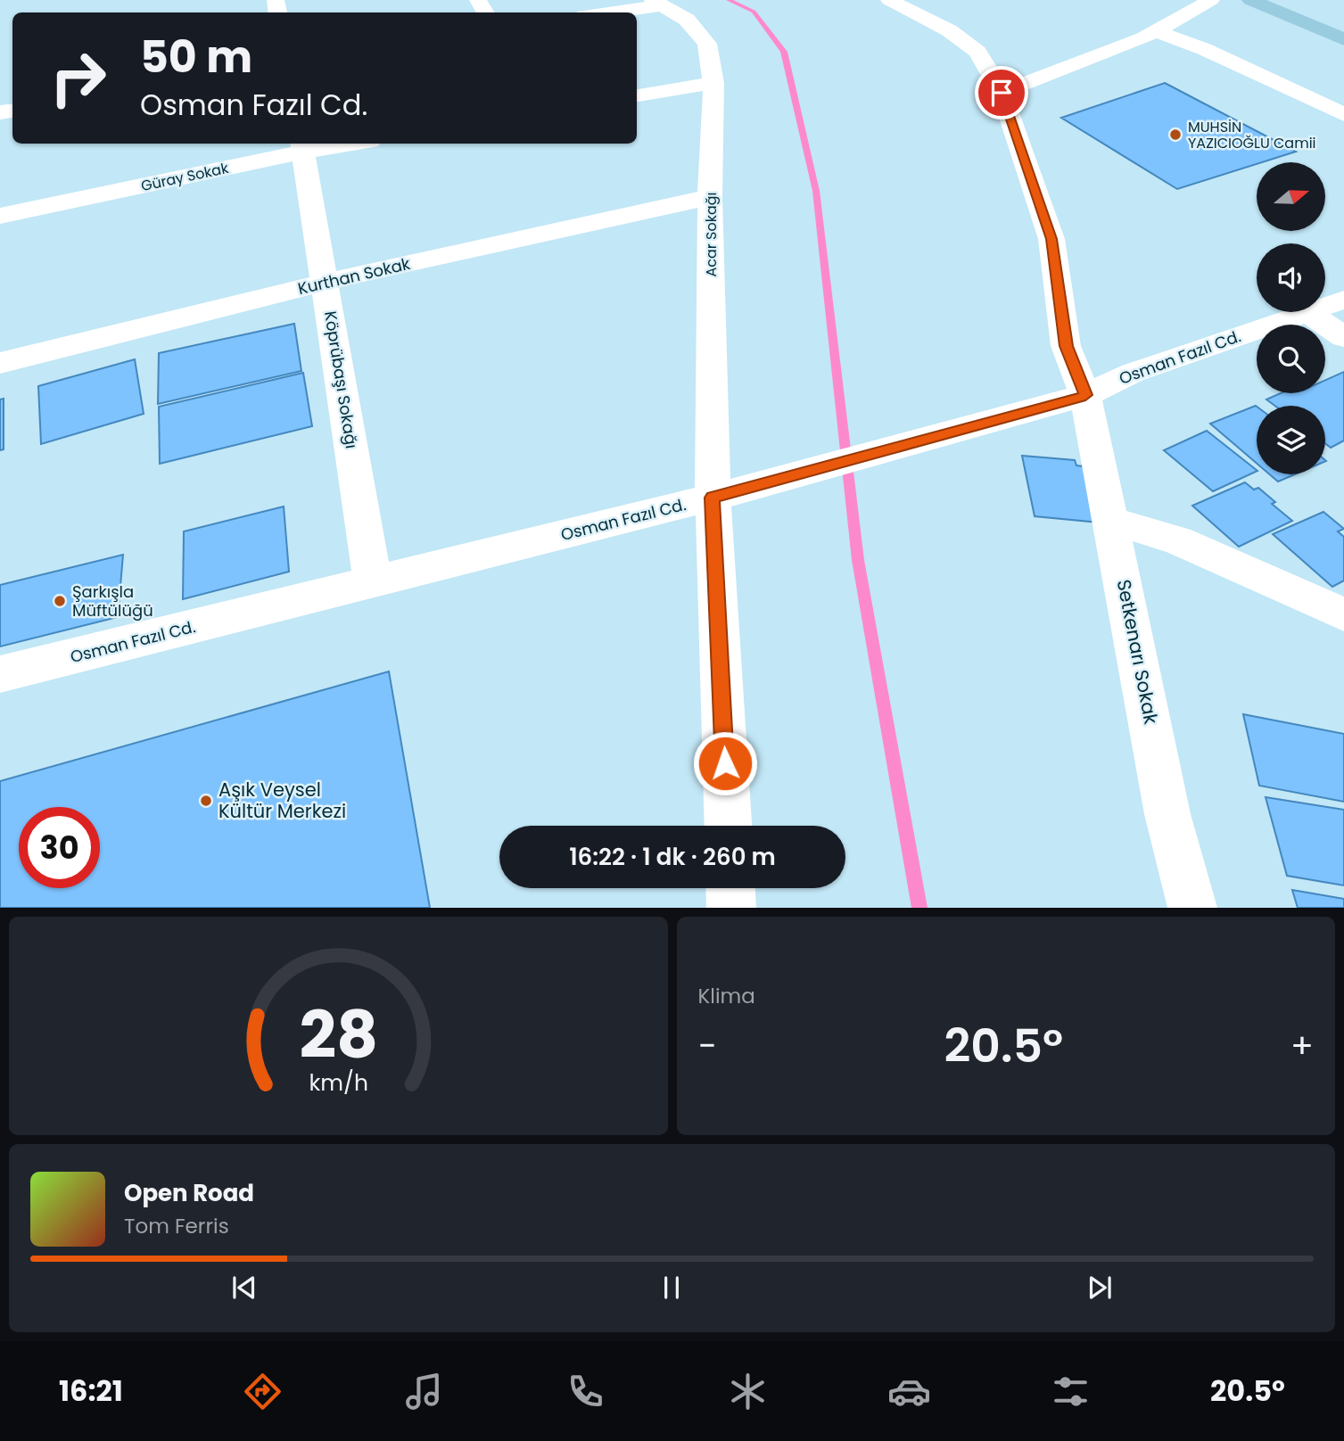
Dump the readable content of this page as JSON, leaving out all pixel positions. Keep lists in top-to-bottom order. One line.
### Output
{"streets":{"street":["Güray Sokak","Acar Sokağı","Kurthan Sokak","Osman Fazıl Cd.","Köprübaşı Sokağı","Setkenarı Sokak"]},"crossings":[["Güray Sokak","Köprübaşı Sokağı"],["Acar Sokağı","Kurthan Sokak"],["Acar Sokağı","Osman Fazıl Cd."],["Kurthan Sokak","Köprübaşı Sokağı"],["Osman Fazıl Cd.","Köprübaşı Sokağı"],["Osman Fazıl Cd.","Setkenarı Sokak"]],"places":["MUHSİN YAZICIOĞLU Camii","Şarkışla Müftülüğü","Aşık Veysel Kültür Merkezi"],"north":"right","page":{"turn":["50 m","Osman Fazıl Cd."],"limit":"30","trip":"16:22 · 1 dk · 260 m","tile":"Klima","heat":["−","20.5°","+"],"song":["Open Road","Tom Ferris"],"tabs":["16:21","20.5°"],"gauge":["28","km/h"]}}
